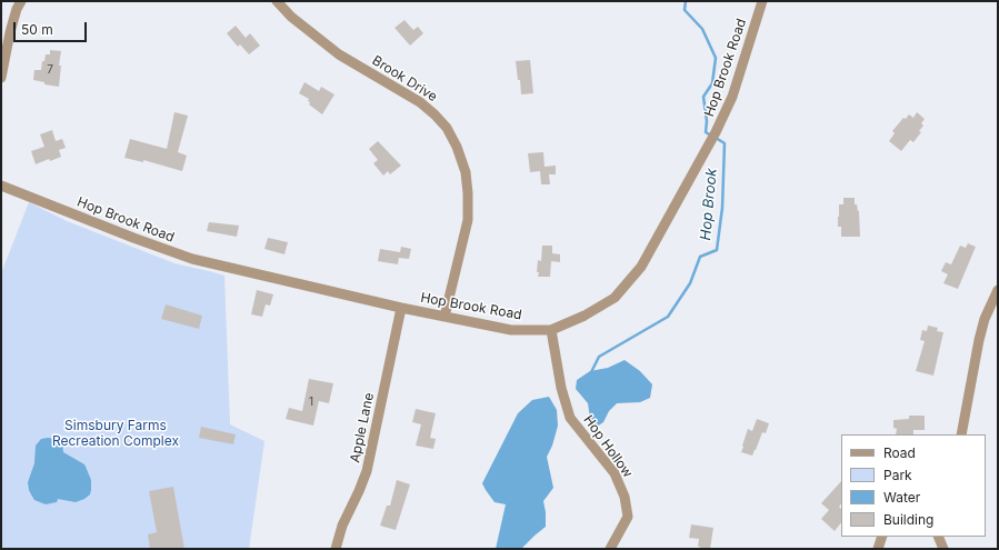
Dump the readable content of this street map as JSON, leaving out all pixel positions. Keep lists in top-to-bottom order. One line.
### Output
{"streets":{"street":["Hop Brook Road","Brook Drive","Apple Lane","Hop Hollow"]},"crossings":[["Hop Brook Road","Brook Drive"],["Hop Brook Road","Apple Lane"],["Hop Brook Road","Hop Hollow"]],"water":["Hop Brook"],"parks":["Simsbury Farms Recreation Complex"],"house_numbers":["7","1"],"legend":["Road","Park","Water","Building"],"scale_bar":"50 m"}
